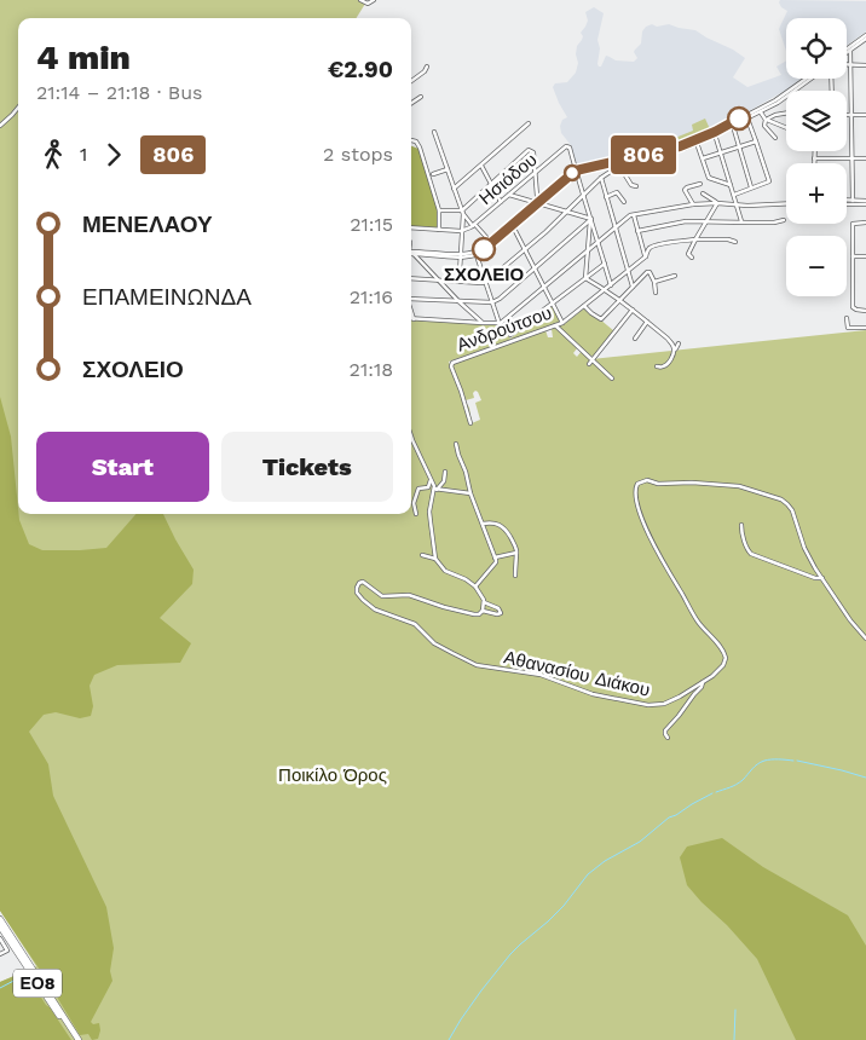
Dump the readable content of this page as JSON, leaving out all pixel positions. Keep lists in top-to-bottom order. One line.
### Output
{"streets":{"highway":["ΕΟ8"],"street":["Ησιόδου","Ανδρούτσου","Αθανασίου Διάκου"]},"parks":["Ποικίλο Όρος"],"places":["ΣΧΟΛΕΙΟ"],"lines":["bus line 806"],"page":{"on_map":"806","map_buttons":["+","−"],"heading":["4 min","21:14 – 21:18 · Bus","€2.90"],"legs":["1","806","2 stops"],"list":[{"name":"ΜΕΝΕΛΑΟΥ","value":"21:15"},{"name":"ΕΠΑΜΕΙΝΩΝΔΑ","value":"21:16"},{"name":"ΣΧΟΛΕΙΟ","value":"21:18"}],"buttons":["Start","Tickets"]}}
